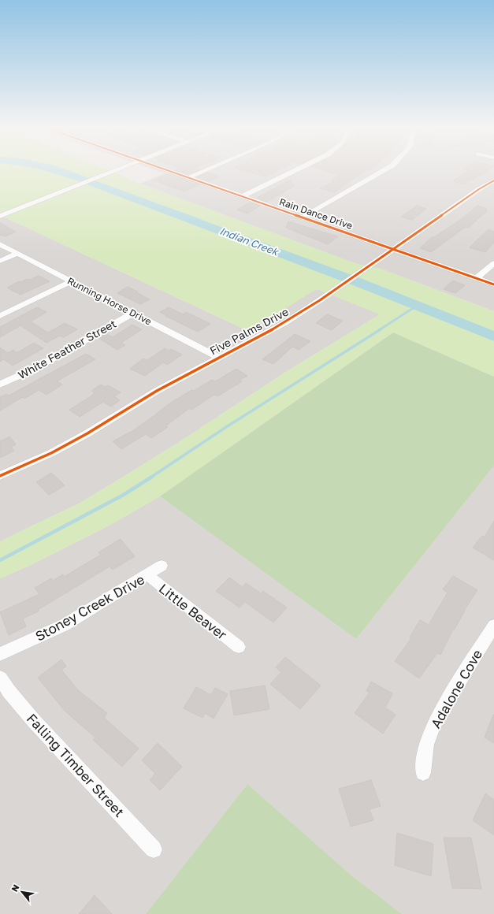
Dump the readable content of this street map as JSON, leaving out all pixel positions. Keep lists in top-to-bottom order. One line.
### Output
{"streets":{"street":["Rain Dance Drive","Running Horse Drive","Five Palms Drive","White Feather Street","Stoney Creek Drive","Little Beaver","Adalone Cove","Falling Timber Street"]},"crossings":[["Rain Dance Drive","Five Palms Drive"],["Running Horse Drive","Five Palms Drive"],["Running Horse Drive","White Feather Street"],["Stoney Creek Drive","Little Beaver"]],"water":["Indian Creek"],"north":"top left"}
